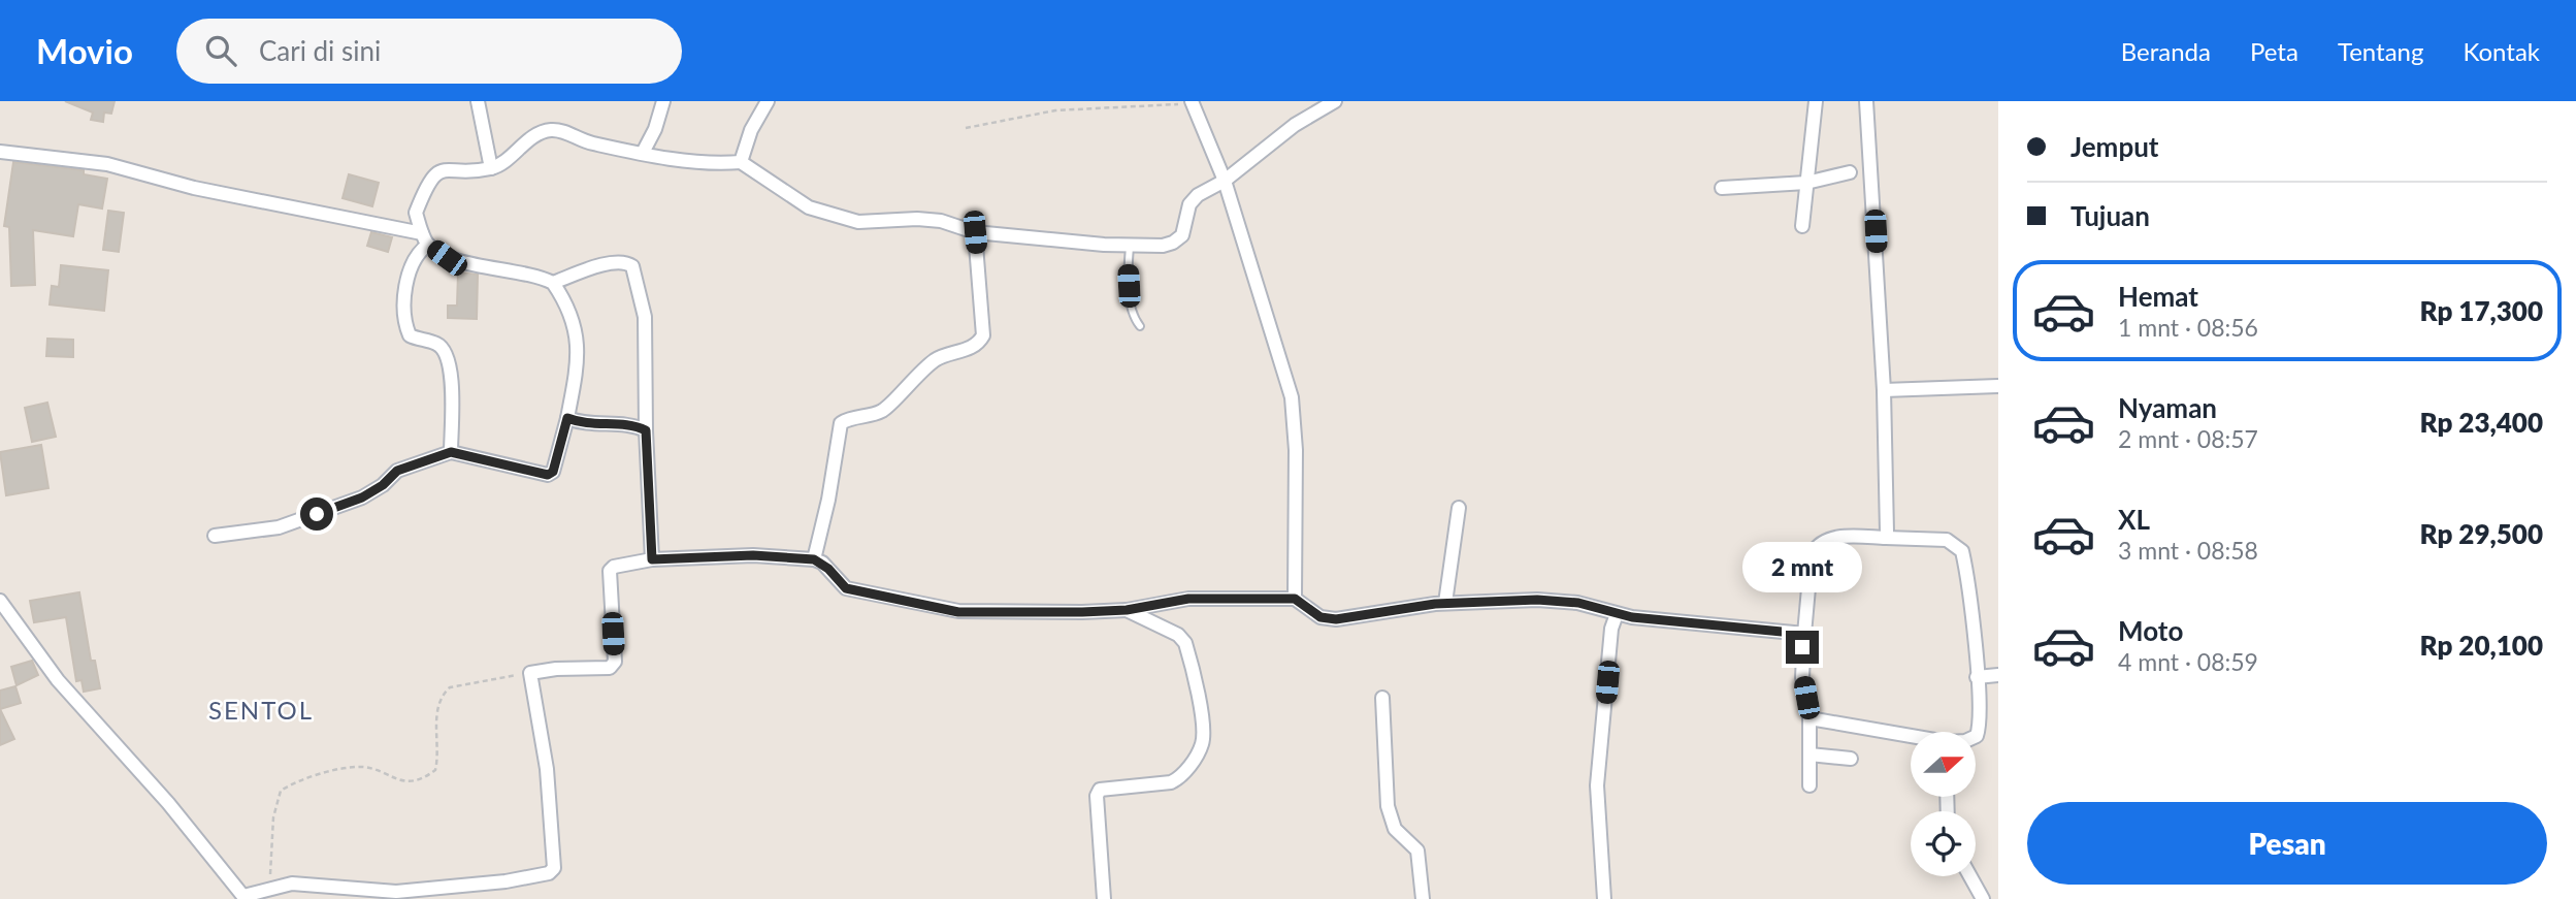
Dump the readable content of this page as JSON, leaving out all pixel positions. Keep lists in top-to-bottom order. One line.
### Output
{"districts":["SENTOL"],"north":"right","page":{"header":"Movio","search":"Cari di sini","nav":["Beranda","Peta","Tentang","Kontak"],"banner":["Jemput","Tujuan"],"list":[{"name":"Hemat","note":"1 mnt · 08:56","value":"Rp 17,300"},{"name":"Nyaman","note":"2 mnt · 08:57","value":"Rp 23,400"},{"name":"XL","note":"3 mnt · 08:58","value":"Rp 29,500"},{"name":"Moto","note":"4 mnt · 08:59","value":"Rp 20,100"}],"bubble":"2 mnt","buttons":"Pesan"}}
